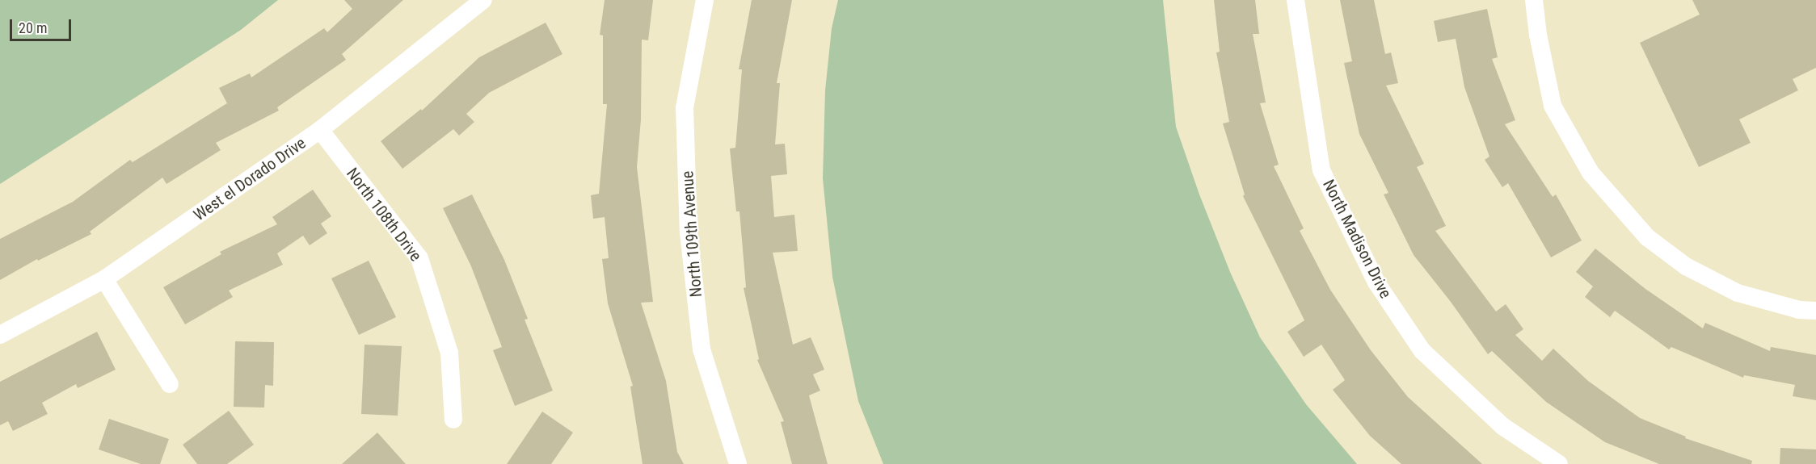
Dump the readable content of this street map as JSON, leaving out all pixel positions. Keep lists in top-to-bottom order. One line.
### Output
{"streets":{"street":["West el Dorado Drive","North 108th Drive","North 109th Avenue","North Madison Drive"]},"crossings":[["West el Dorado Drive","North 108th Drive"]],"scale_bar":"20 m"}
